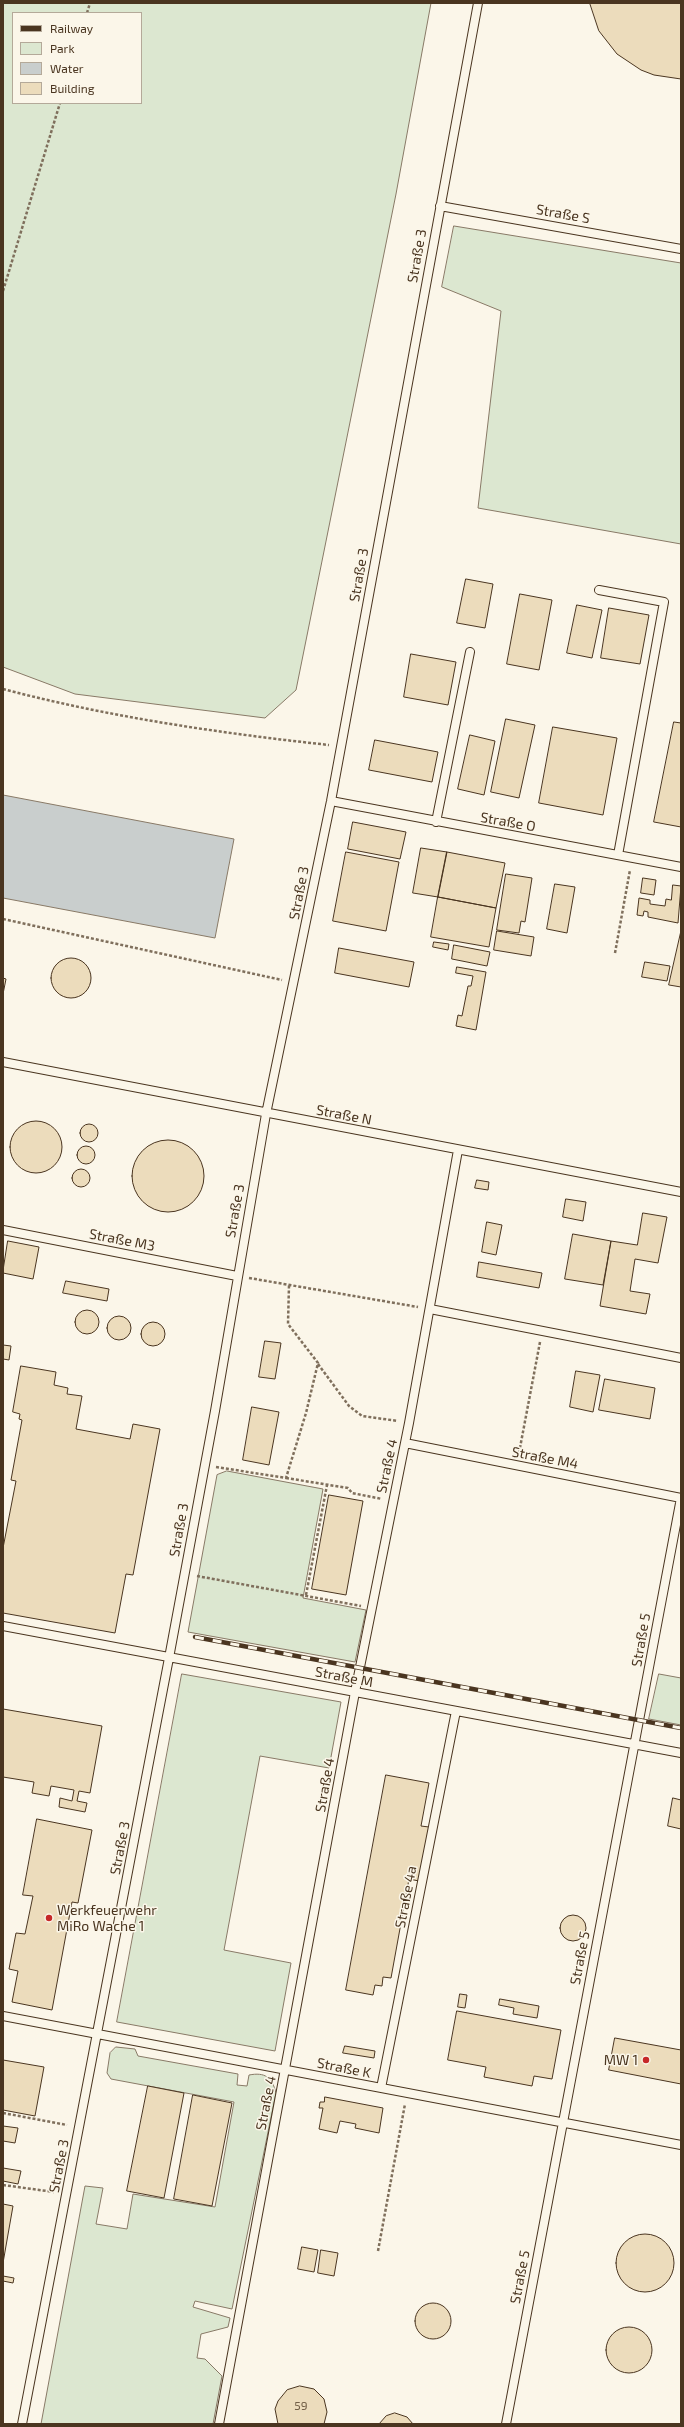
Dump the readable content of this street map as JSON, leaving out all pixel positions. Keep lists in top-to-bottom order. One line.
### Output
{"streets":{"lane":["Straße S","Straße 3","Straße O","Straße N","Straße M3","Straße M4","Straße 4","Straße 5","Straße M","Straße 4a","Straße K"]},"crossings":[["Straße S","Straße 3"],["Straße 3","Straße O"],["Straße 3","Straße N"],["Straße 3","Straße M3"],["Straße 3","Straße M"],["Straße 3","Straße K"],["Straße N","Straße 4"],["Straße M4","Straße 4"],["Straße M4","Straße 5"],["Straße 4","Straße M"],["Straße 4","Straße K"],["Straße 5","Straße M"],["Straße 5","Straße K"],["Straße M","Straße 4a"],["Straße 4a","Straße K"]],"places":["Werkfeuerwehr MiRo Wache 1","MW 1"],"house_numbers":["59"],"legend":["Railway","Park","Water","Building"]}
